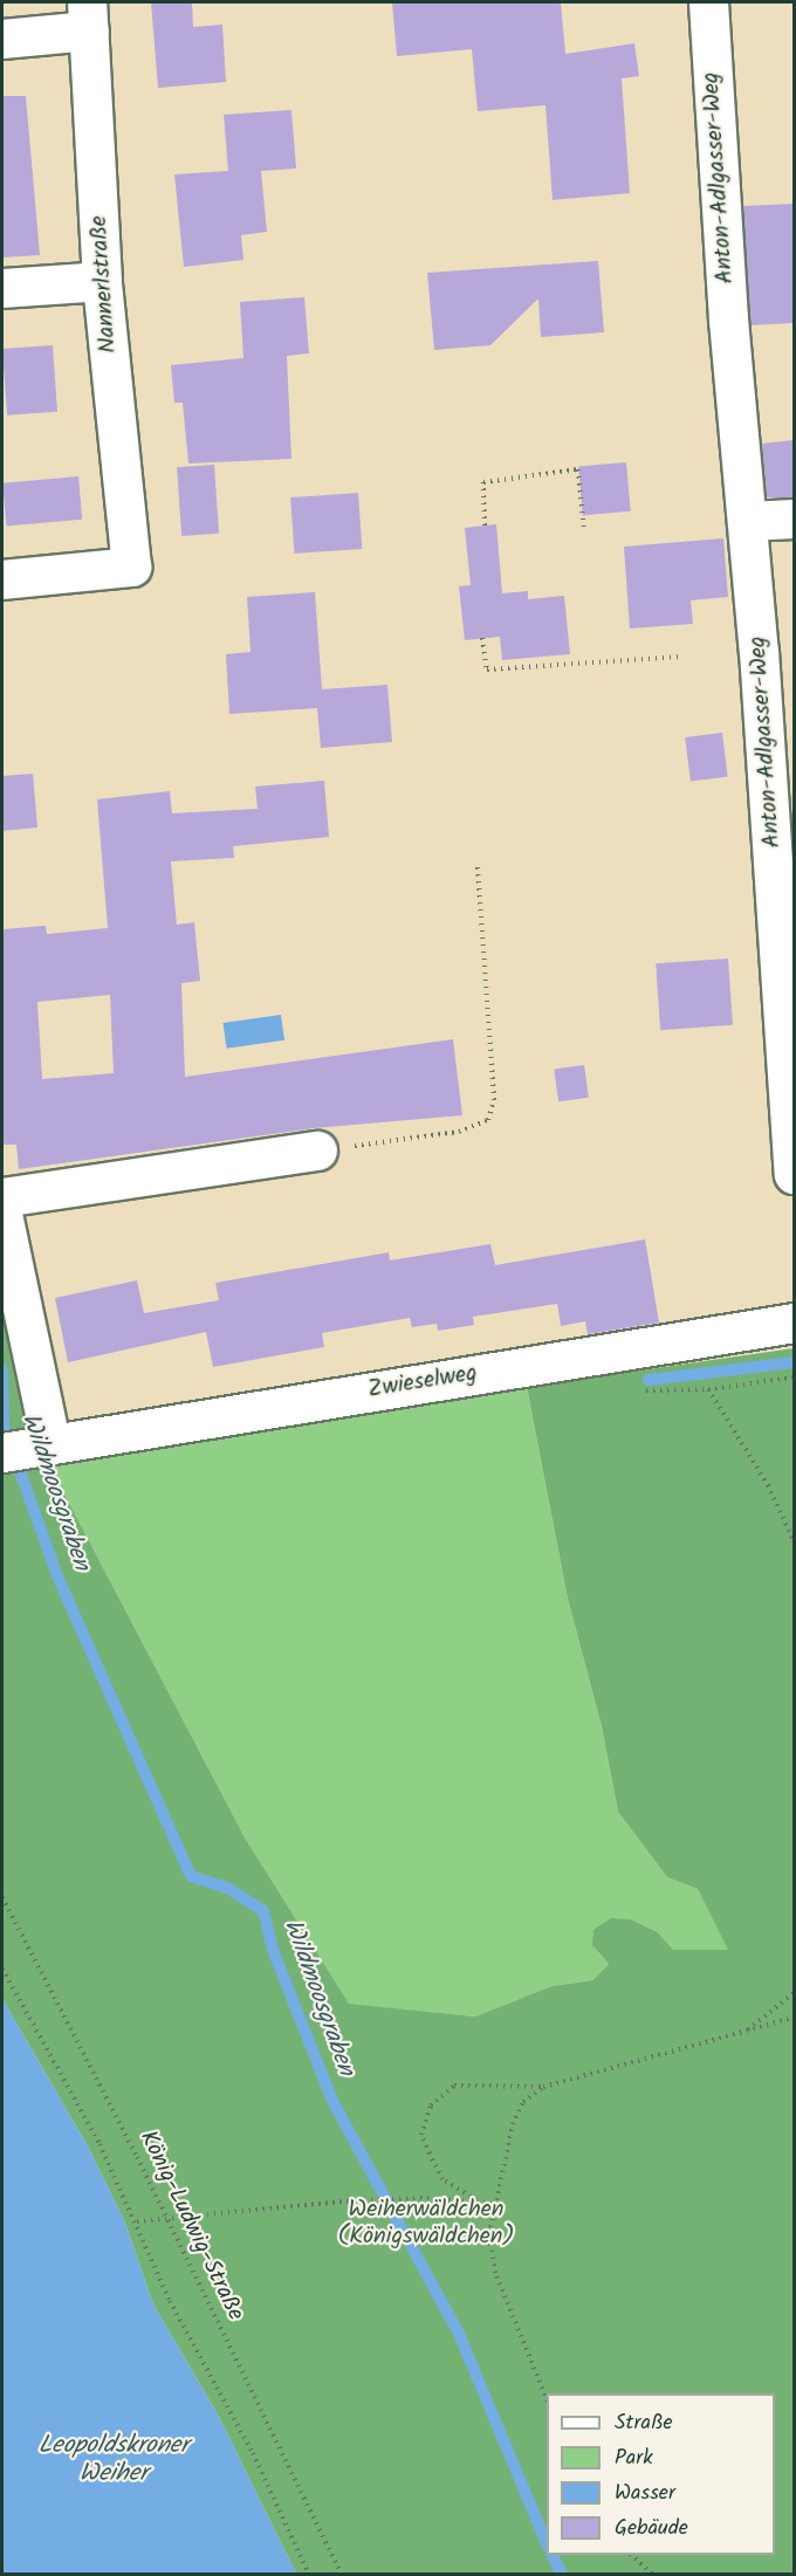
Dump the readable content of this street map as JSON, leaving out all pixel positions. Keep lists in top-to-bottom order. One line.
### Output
{"streets":{"street":["Anton-Adlgasser-Weg","Nannerlstraße","Zwieselweg"],"path":["König-Ludwig-Straße"]},"water":["Wildmoosgraben","Leopoldskroner Weiher"],"parks":["Weiherwäldchen (Königswäldchen)"],"legend":["Straße","Park","Wasser","Gebäude"]}
